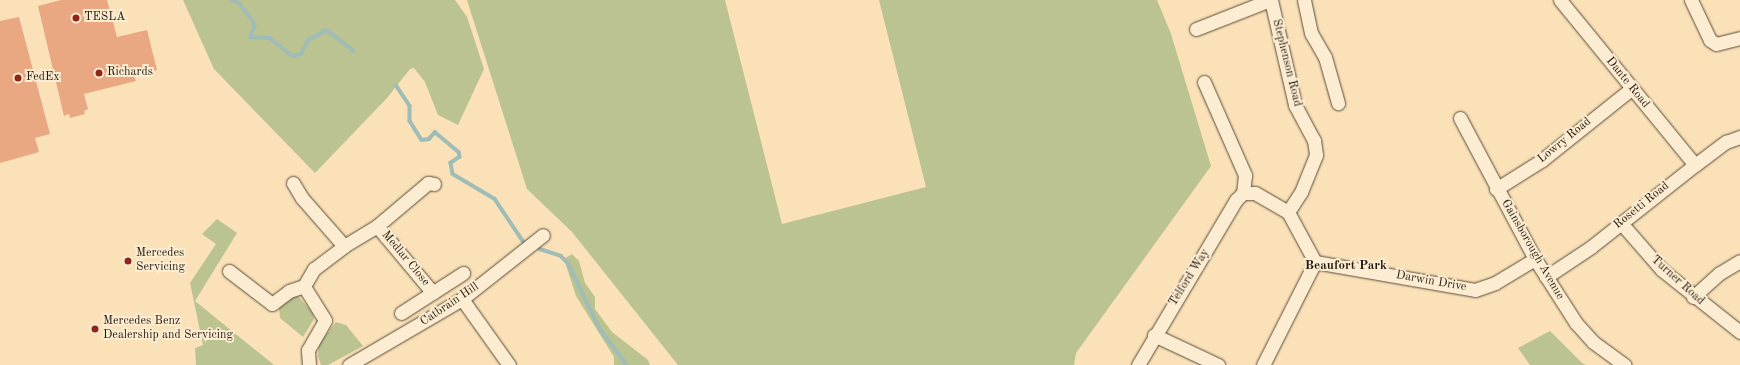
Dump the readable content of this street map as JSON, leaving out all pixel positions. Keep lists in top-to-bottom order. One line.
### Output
{"streets":{"street":["Stephenson Road","Dante Road","Lowry Road","Rosetti Road","Gainsborough Avenue","Medlar Close","Telford Way","Turner Road","Darwin Drive","Catbrain Hill"]},"crossings":[["Dante Road","Lowry Road"],["Dante Road","Rosetti Road"],["Lowry Road","Gainsborough Avenue"],["Rosetti Road","Gainsborough Avenue"],["Rosetti Road","Turner Road"],["Gainsborough Avenue","Darwin Drive"]],"districts":["Beaufort Park"],"places":["TESLA","Richards","FedEx","Mercedes Servicing","Mercedes Benz Dealership and Servicing"]}
